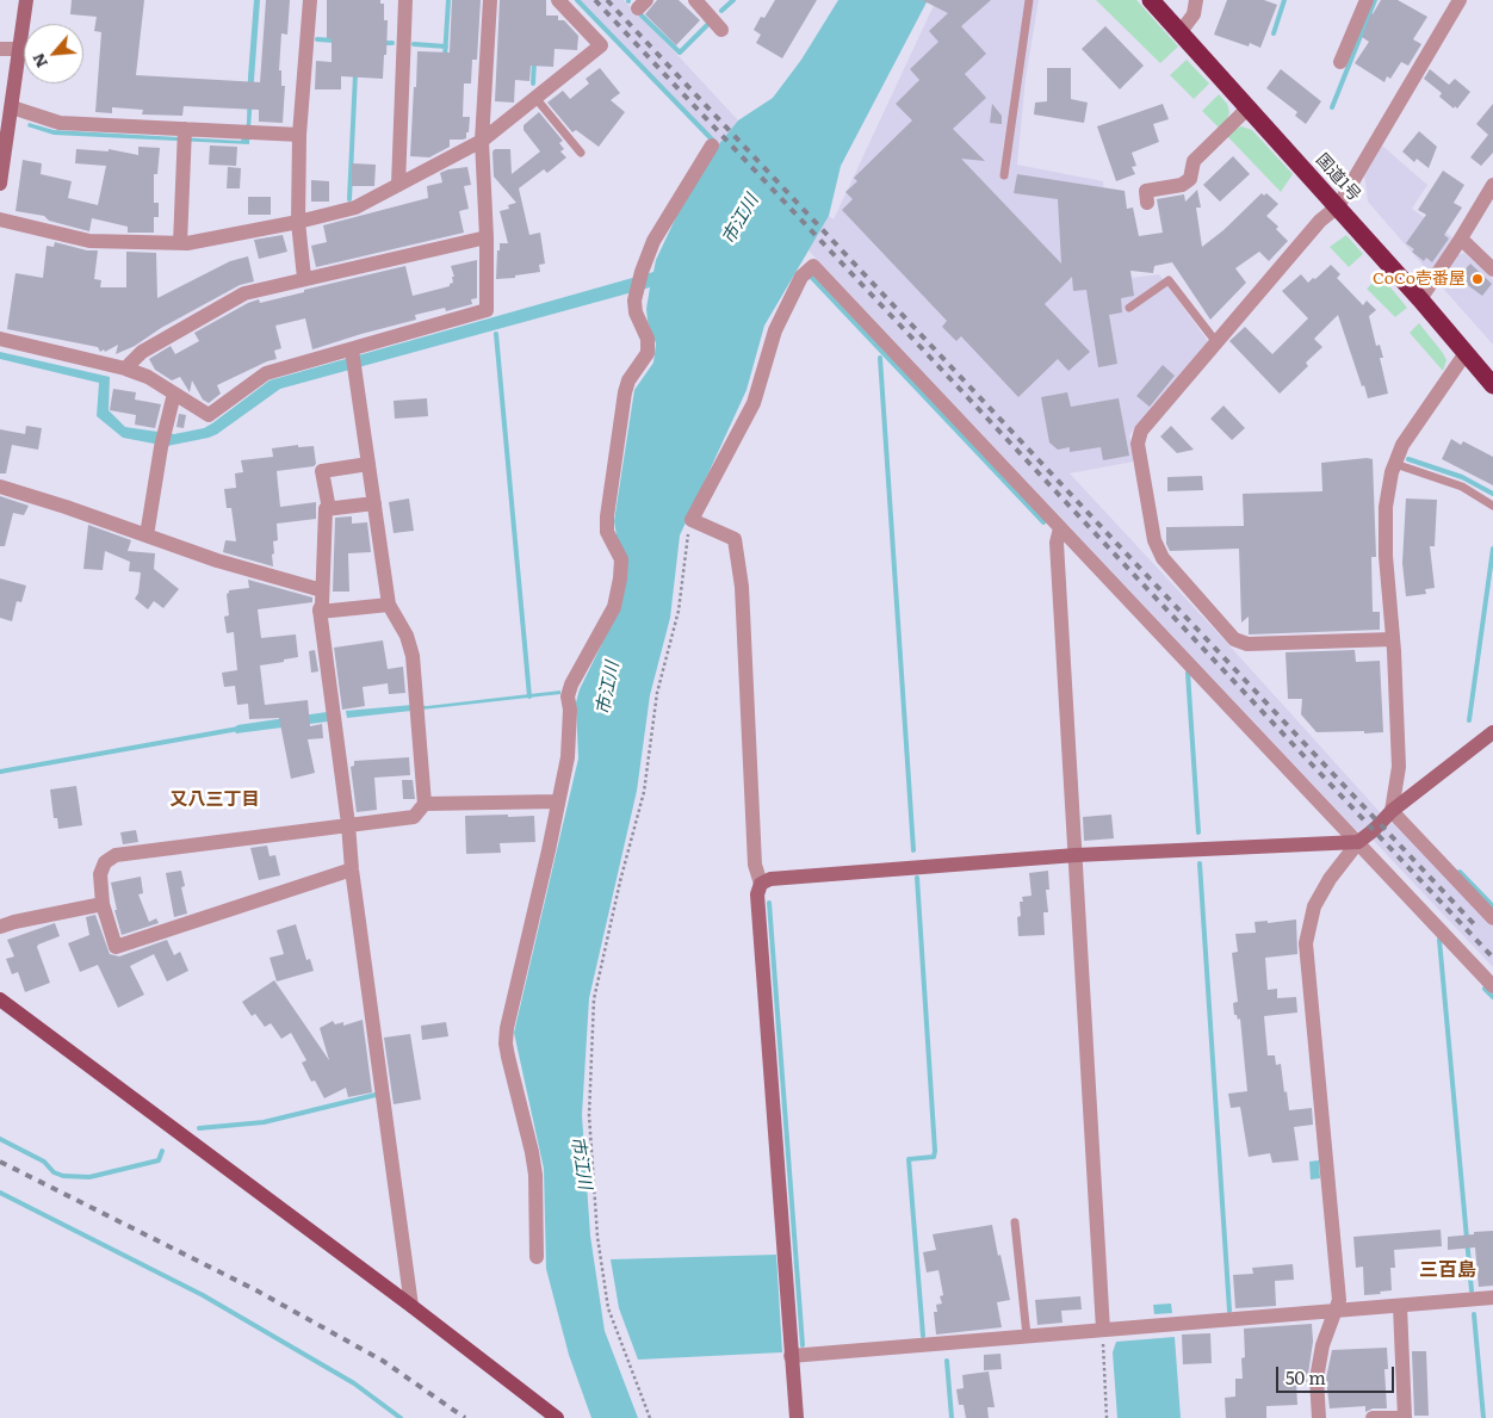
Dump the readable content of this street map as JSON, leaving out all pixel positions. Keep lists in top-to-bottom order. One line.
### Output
{"streets":{"highway":["国道1号"]},"districts":["又八三丁目","三百島"],"water":["市江川"],"places":["CoCo壱番屋"],"scale_bar":"50 m","north":"bottom left"}
